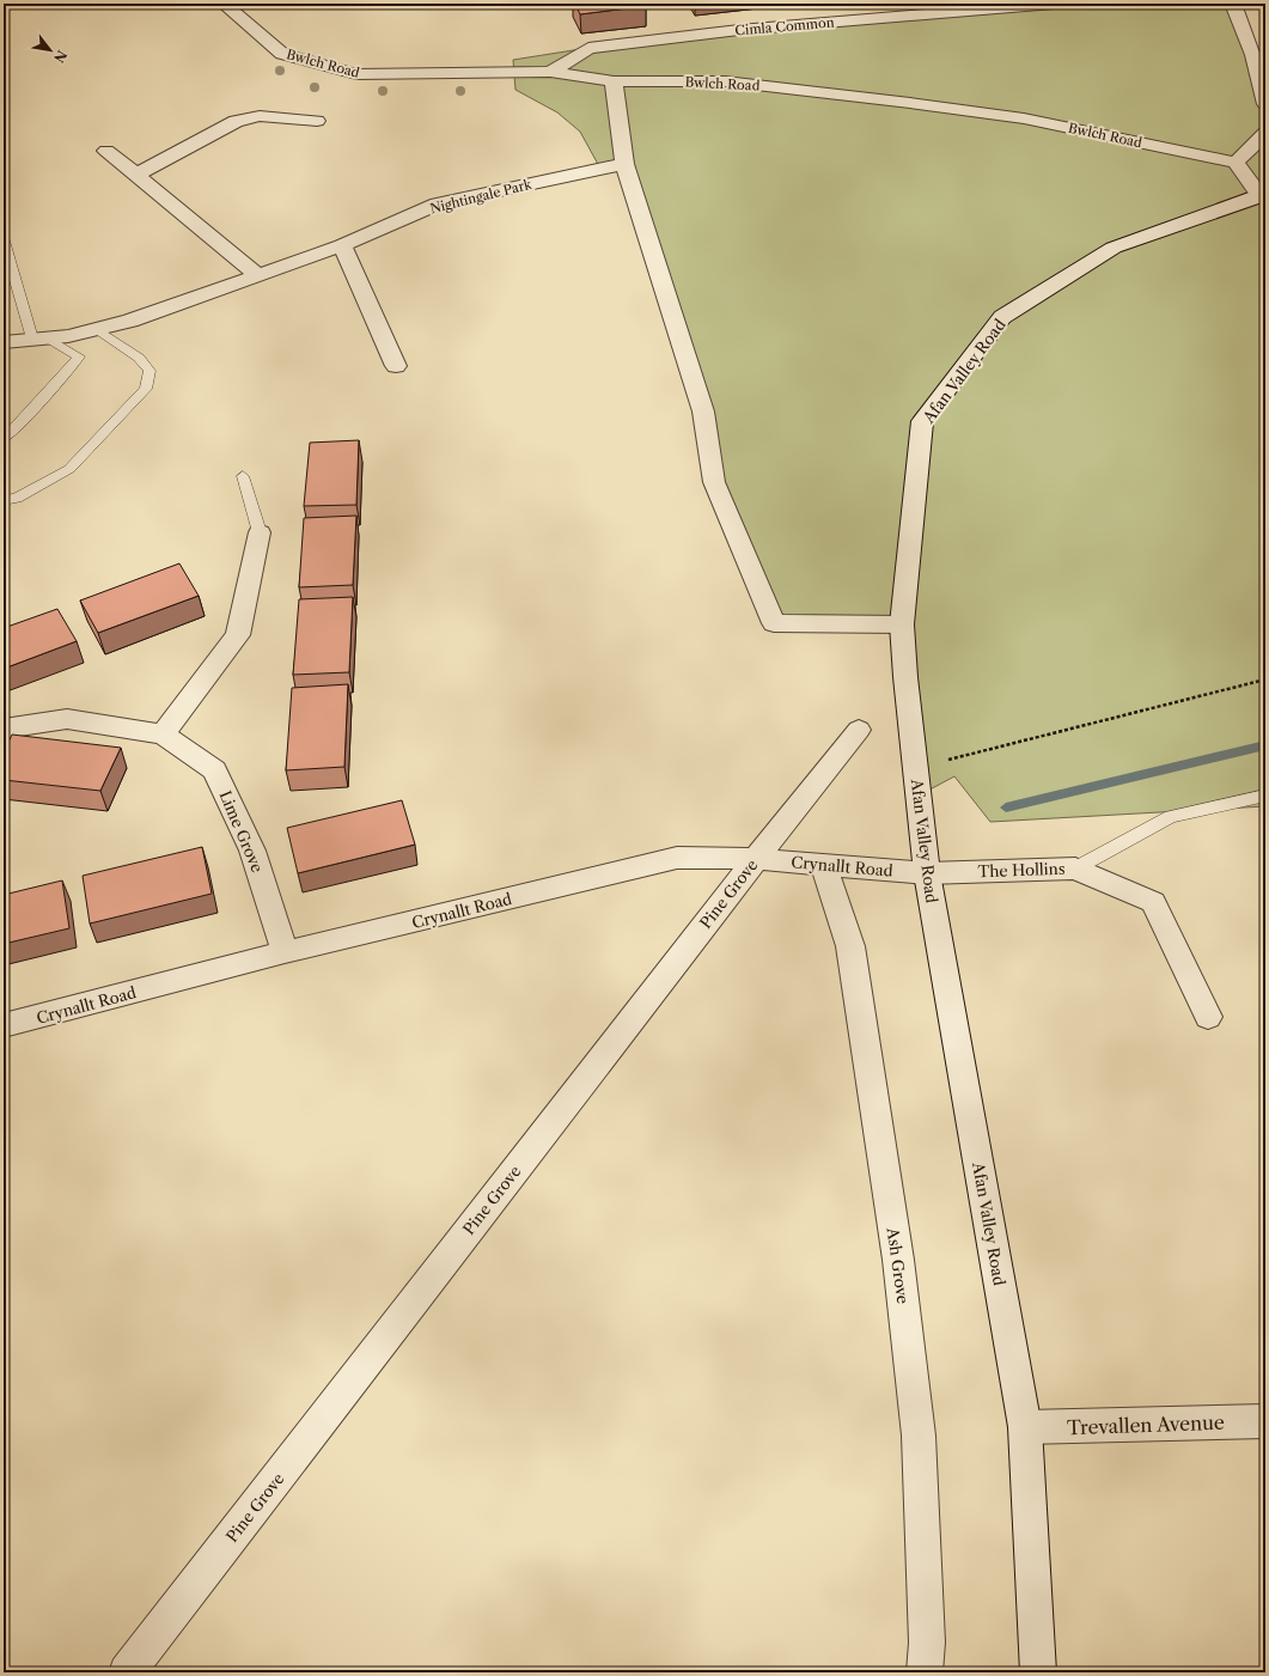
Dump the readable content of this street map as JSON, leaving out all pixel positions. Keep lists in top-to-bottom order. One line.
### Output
{"streets":{"street":["Cimla Common","Bwlch Road","Nightingale Park","Afan Valley Road","Lime Grove","Crynallt Road","The Hollins","Pine Grove","Ash Grove","Trevallen Avenue"]},"crossings":[["Cimla Common","Bwlch Road"],["Afan Valley Road","Crynallt Road"],["Afan Valley Road","The Hollins"],["Afan Valley Road","Trevallen Avenue"],["Lime Grove","Crynallt Road"],["Crynallt Road","The Hollins"],["Crynallt Road","Pine Grove"],["Crynallt Road","Ash Grove"]],"north":"bottom right"}
